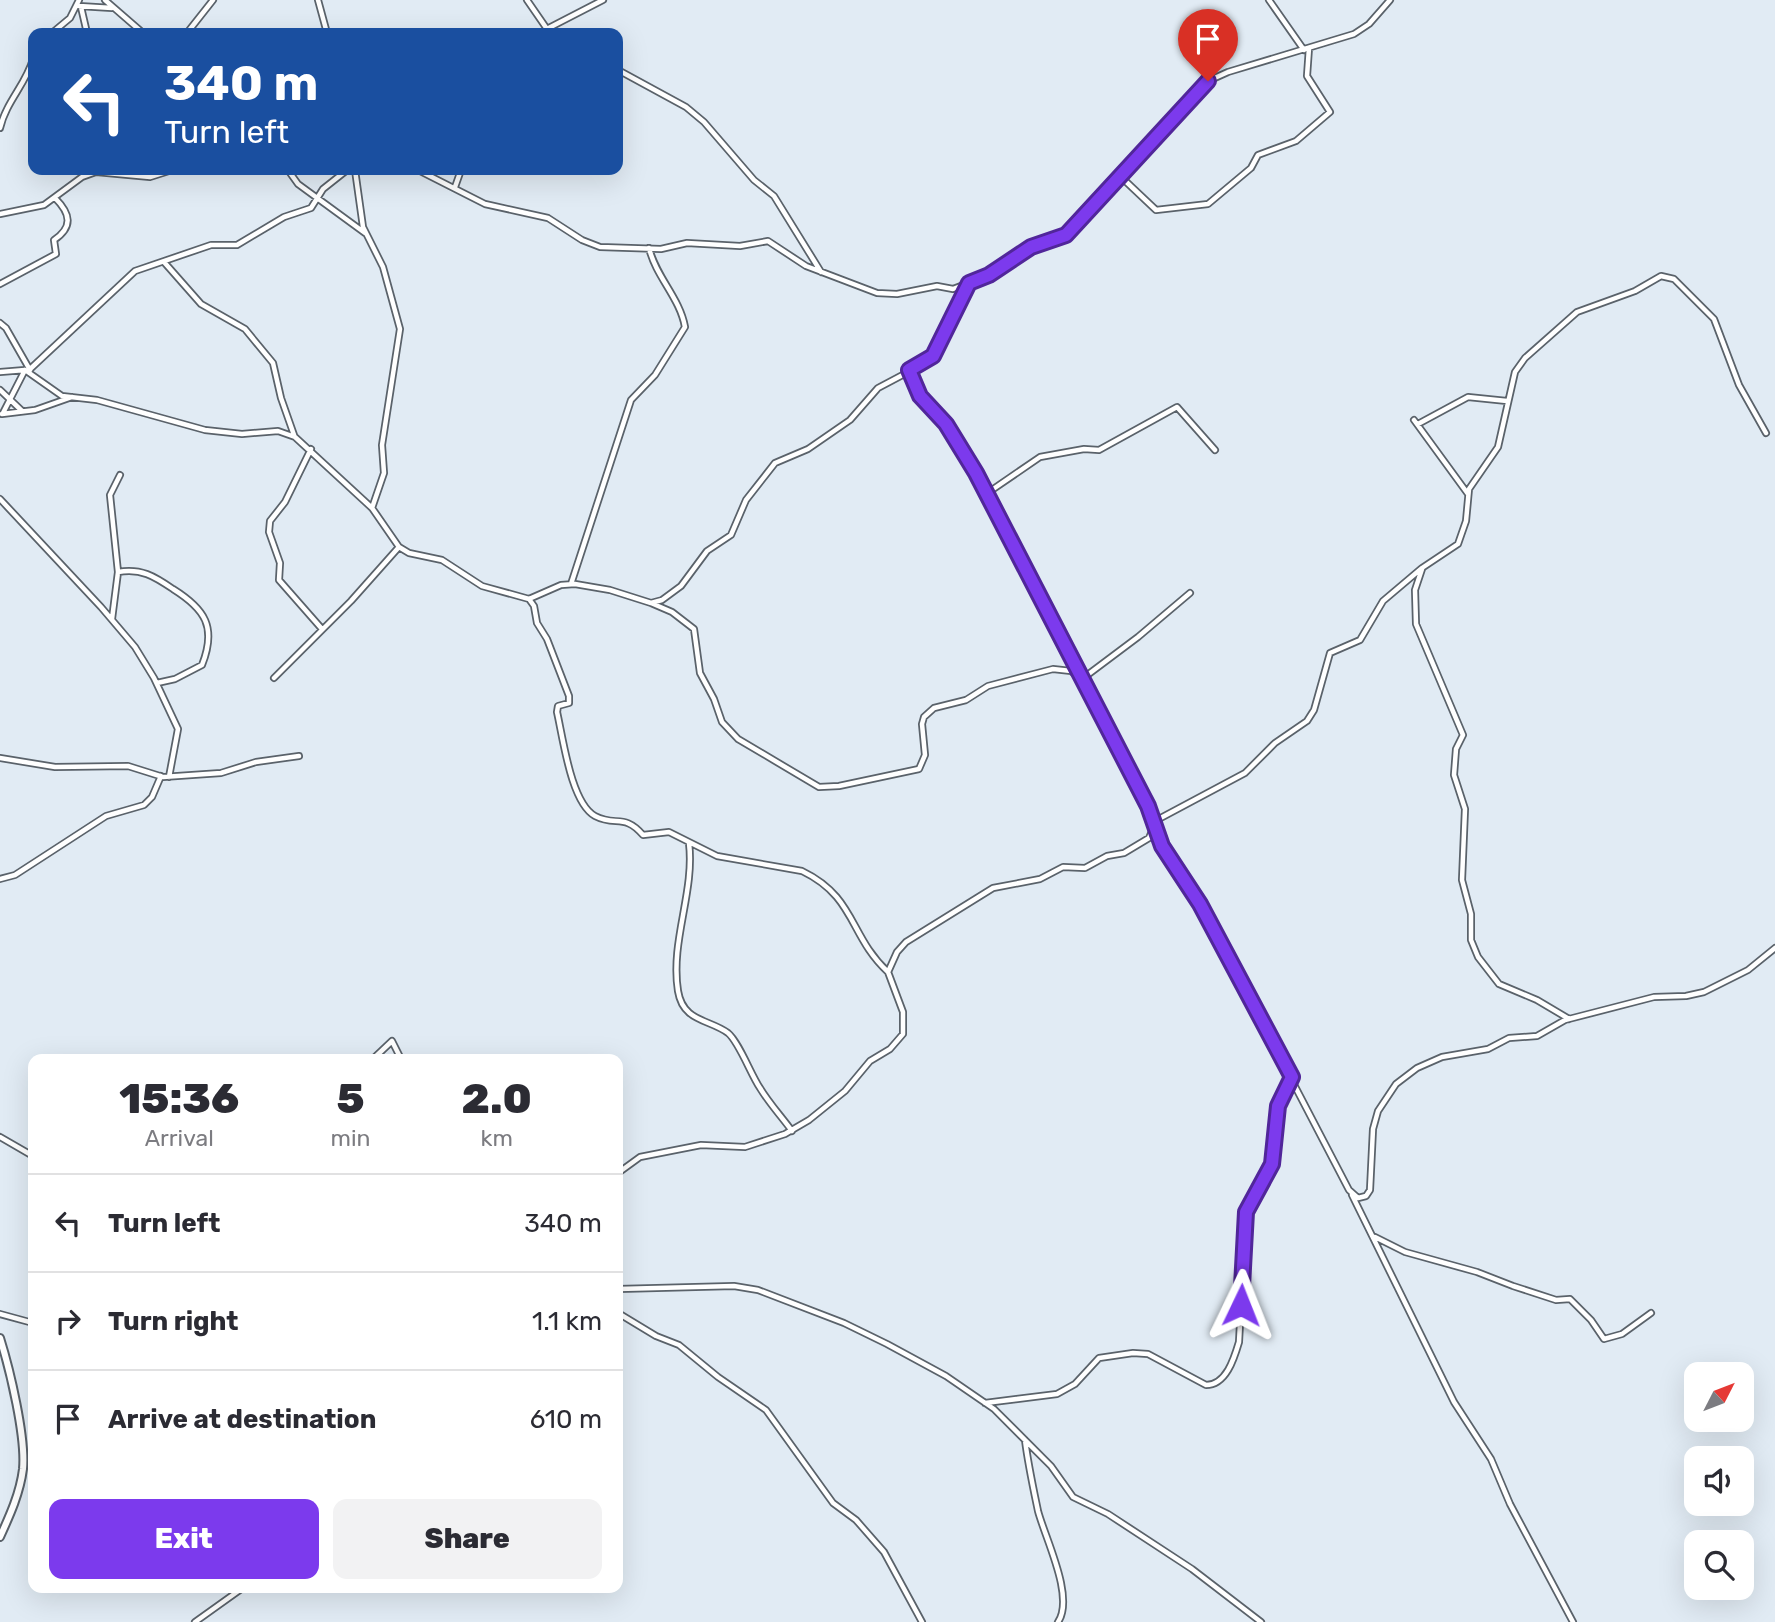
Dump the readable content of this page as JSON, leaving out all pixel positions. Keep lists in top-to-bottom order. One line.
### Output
{"north":"top right","page":{"turn":["340 m","Turn left"],"eta":["15:36","Arrival","5","min","2.0","km"],"list":[{"name":"Turn left","value":"340 m"},{"name":"Turn right","value":"1.1 km"},{"name":"Arrive at destination","value":"610 m"}],"buttons":["Exit","Share"]}}
